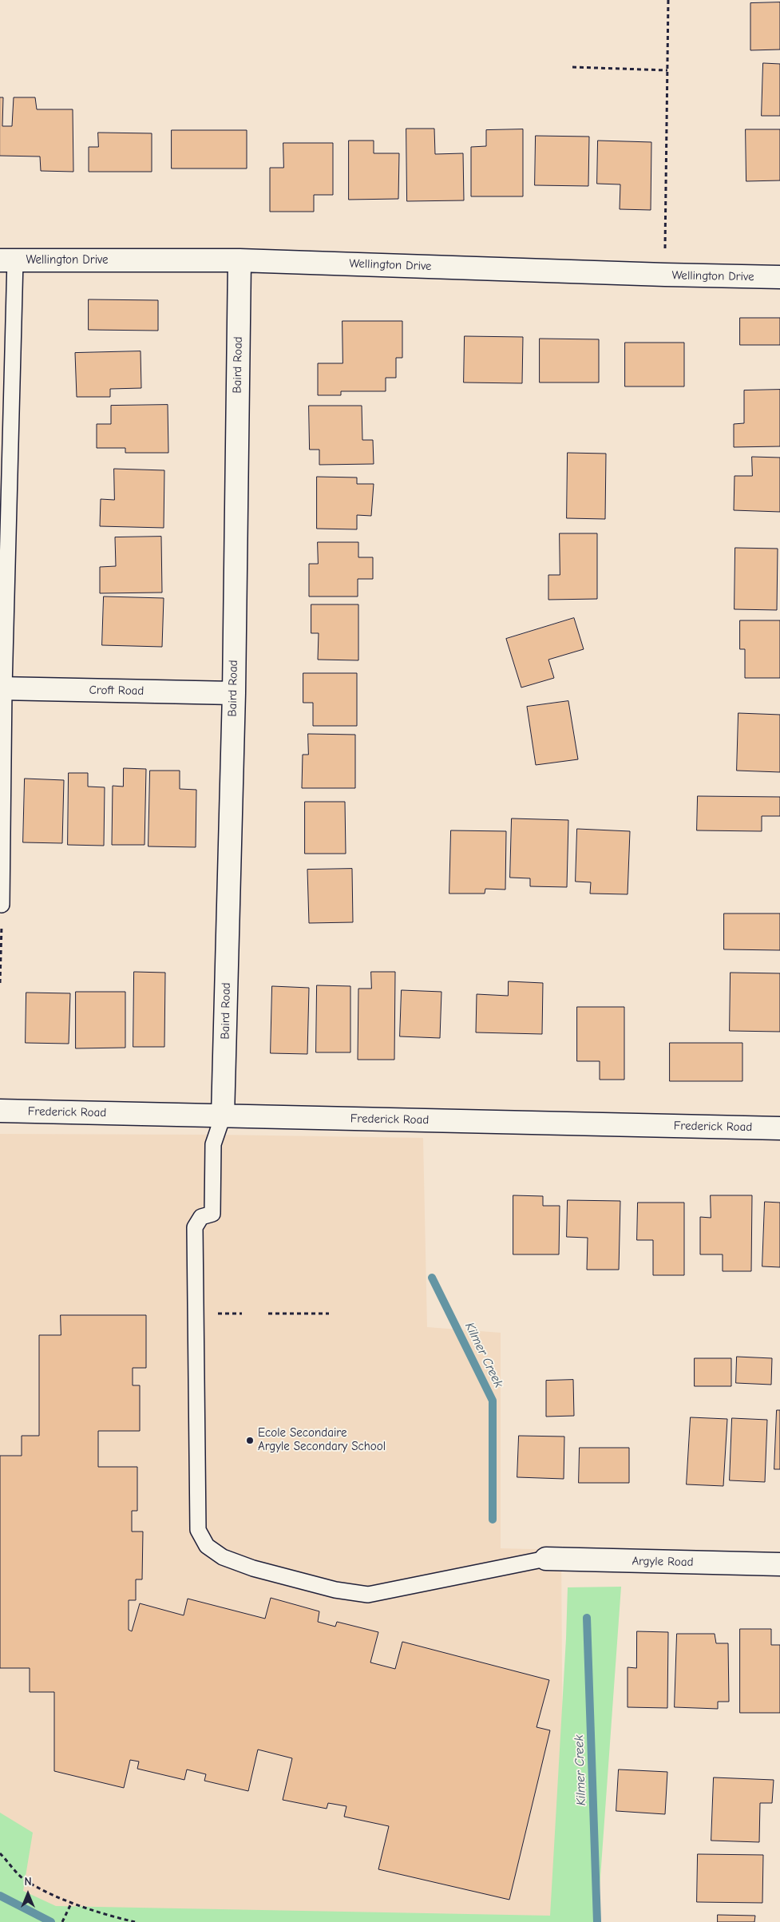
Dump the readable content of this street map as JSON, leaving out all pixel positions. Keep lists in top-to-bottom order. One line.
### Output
{"streets":{"street":["Wellington Drive","Baird Road","Croft Road","Frederick Road","Argyle Road"]},"crossings":[["Wellington Drive","Baird Road"],["Baird Road","Croft Road"],["Baird Road","Frederick Road"]],"water":["Kilmer Creek"],"places":["Ecole Secondaire Argyle Secondary School"],"north":"top"}
